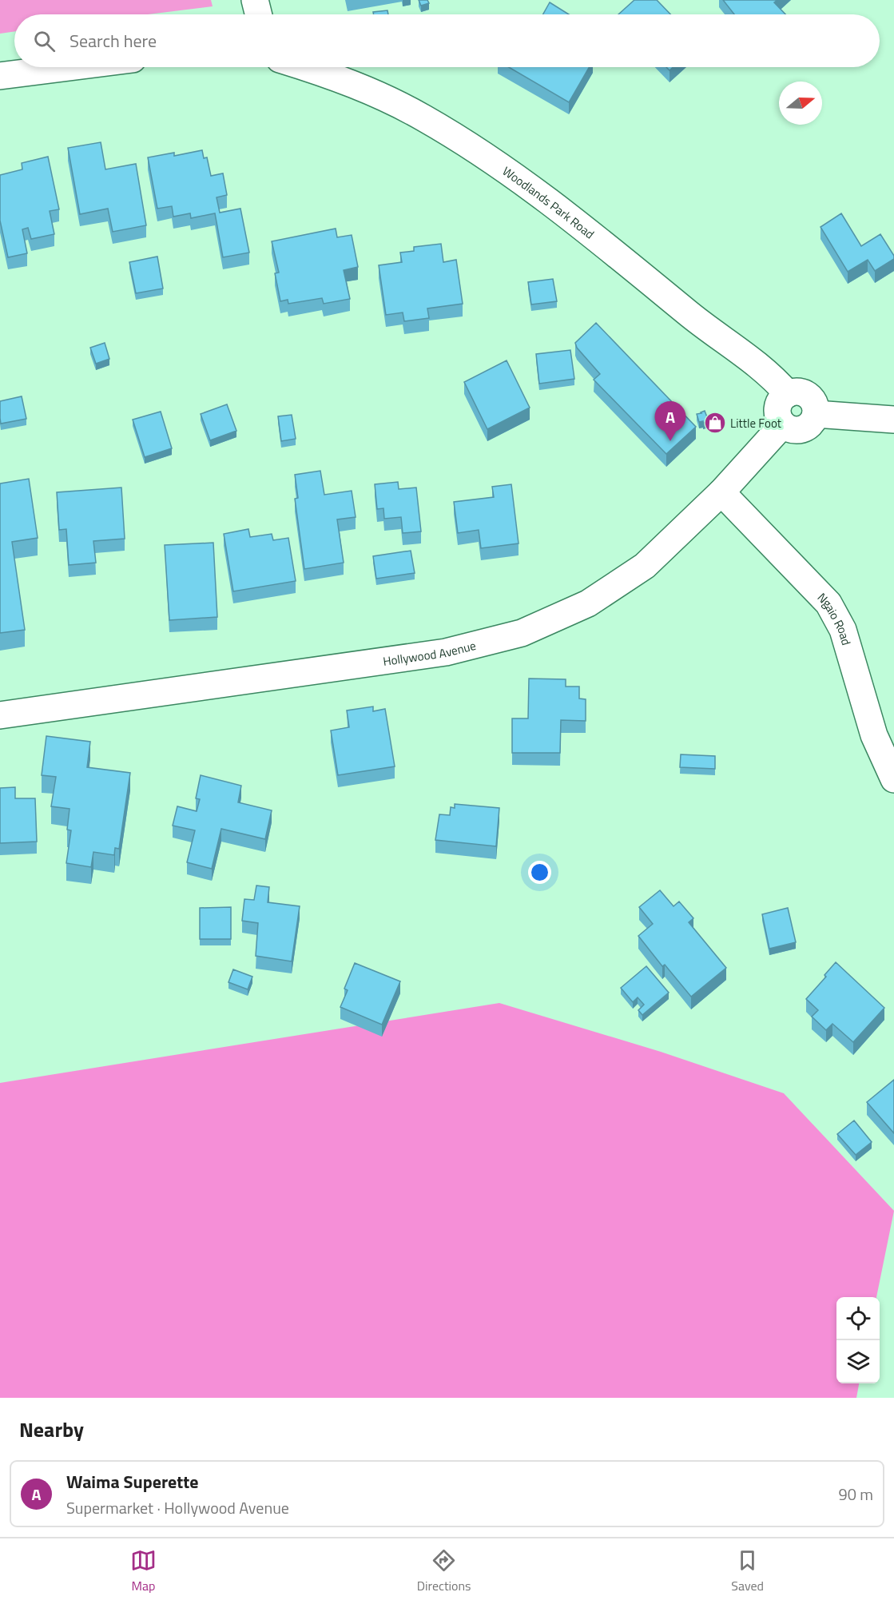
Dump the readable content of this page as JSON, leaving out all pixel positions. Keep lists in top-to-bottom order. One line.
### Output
{"streets":{"street":["Woodlands Park Road","Ngaio Road","Hollywood Avenue"]},"crossings":[["Woodlands Park Road","Hollywood Avenue"],["Ngaio Road","Hollywood Avenue"]],"places":{"shop":["Little Foot"]},"north":"right","page":{"search":"Search here","pins":"A","heading":"Nearby","list":[{"mark":"A","name":"Waima Superette","note":"Supermarket · Hollywood Avenue","value":"90 m"}],"nav":["Map","Directions","Saved"]}}
